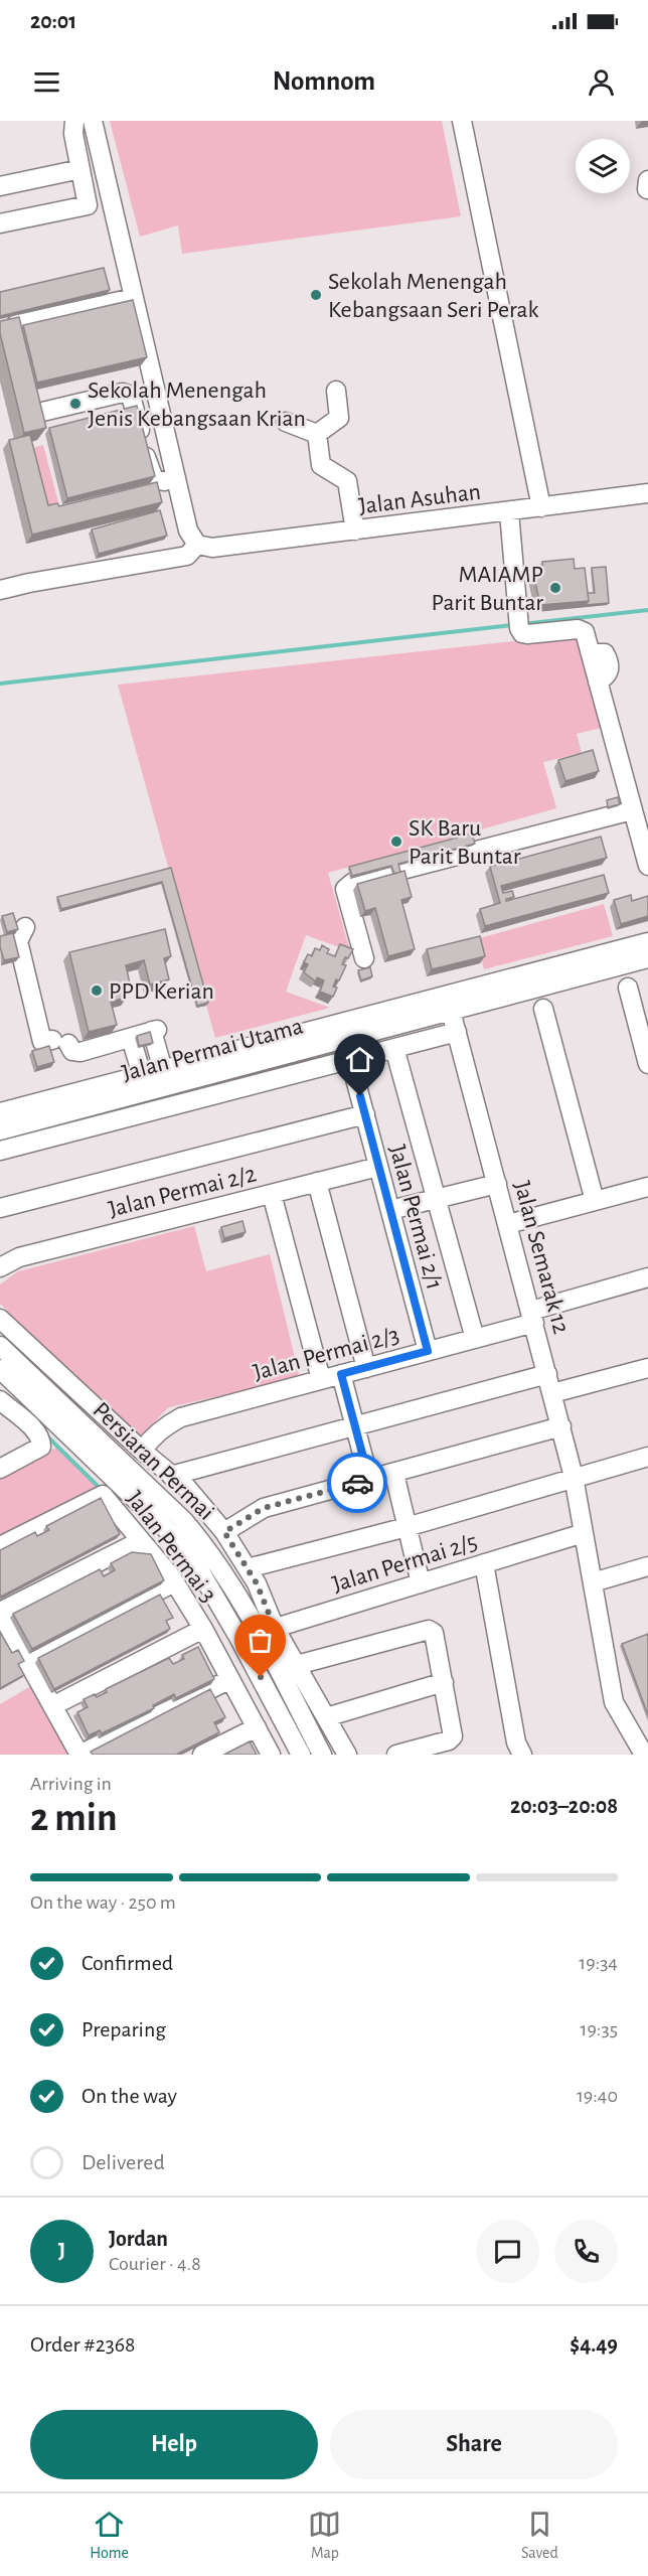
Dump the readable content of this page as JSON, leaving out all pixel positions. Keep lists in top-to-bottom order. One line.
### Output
{"streets":{"street":["Jalan Asuhan","Jalan Permai Utama","Jalan Permai 2/2","Jalan Permai 2/1","Jalan Semarak 12","Jalan Permai 2/3","Persiaran Permai","Jalan Permai 3","Jalan Permai 2/5"]},"crossings":[["Jalan Permai Utama","Jalan Semarak 12"],["Jalan Permai 2/2","Jalan Permai 2/1"],["Jalan Permai 2/1","Jalan Permai 2/3"],["Jalan Semarak 12","Jalan Permai 2/3"],["Jalan Semarak 12","Jalan Permai 2/5"],["Persiaran Permai","Jalan Permai 2/5"]],"places":["Sekolah Menengah Kebangsaan Seri Perak","Sekolah Menengah Jenis Kebangsaan Krian","MAIAMP Parit Buntar","SK Baru Parit Buntar","PPD Kerian"],"page":{"status":"20:01","header":"Nomnom","heading":["2 min","Arriving in","20:03–20:08"],"panel":["Jordan","Courier · 4.8","Order #2368","$4.49"],"bar":"On the way · 250 m","list":[["Confirmed","19:34"],["Preparing","19:35"],["On the way","19:40"],"Delivered"],"round":"J","buttons":["Help","Share"],"tabs":["Home","Map","Saved"]}}
